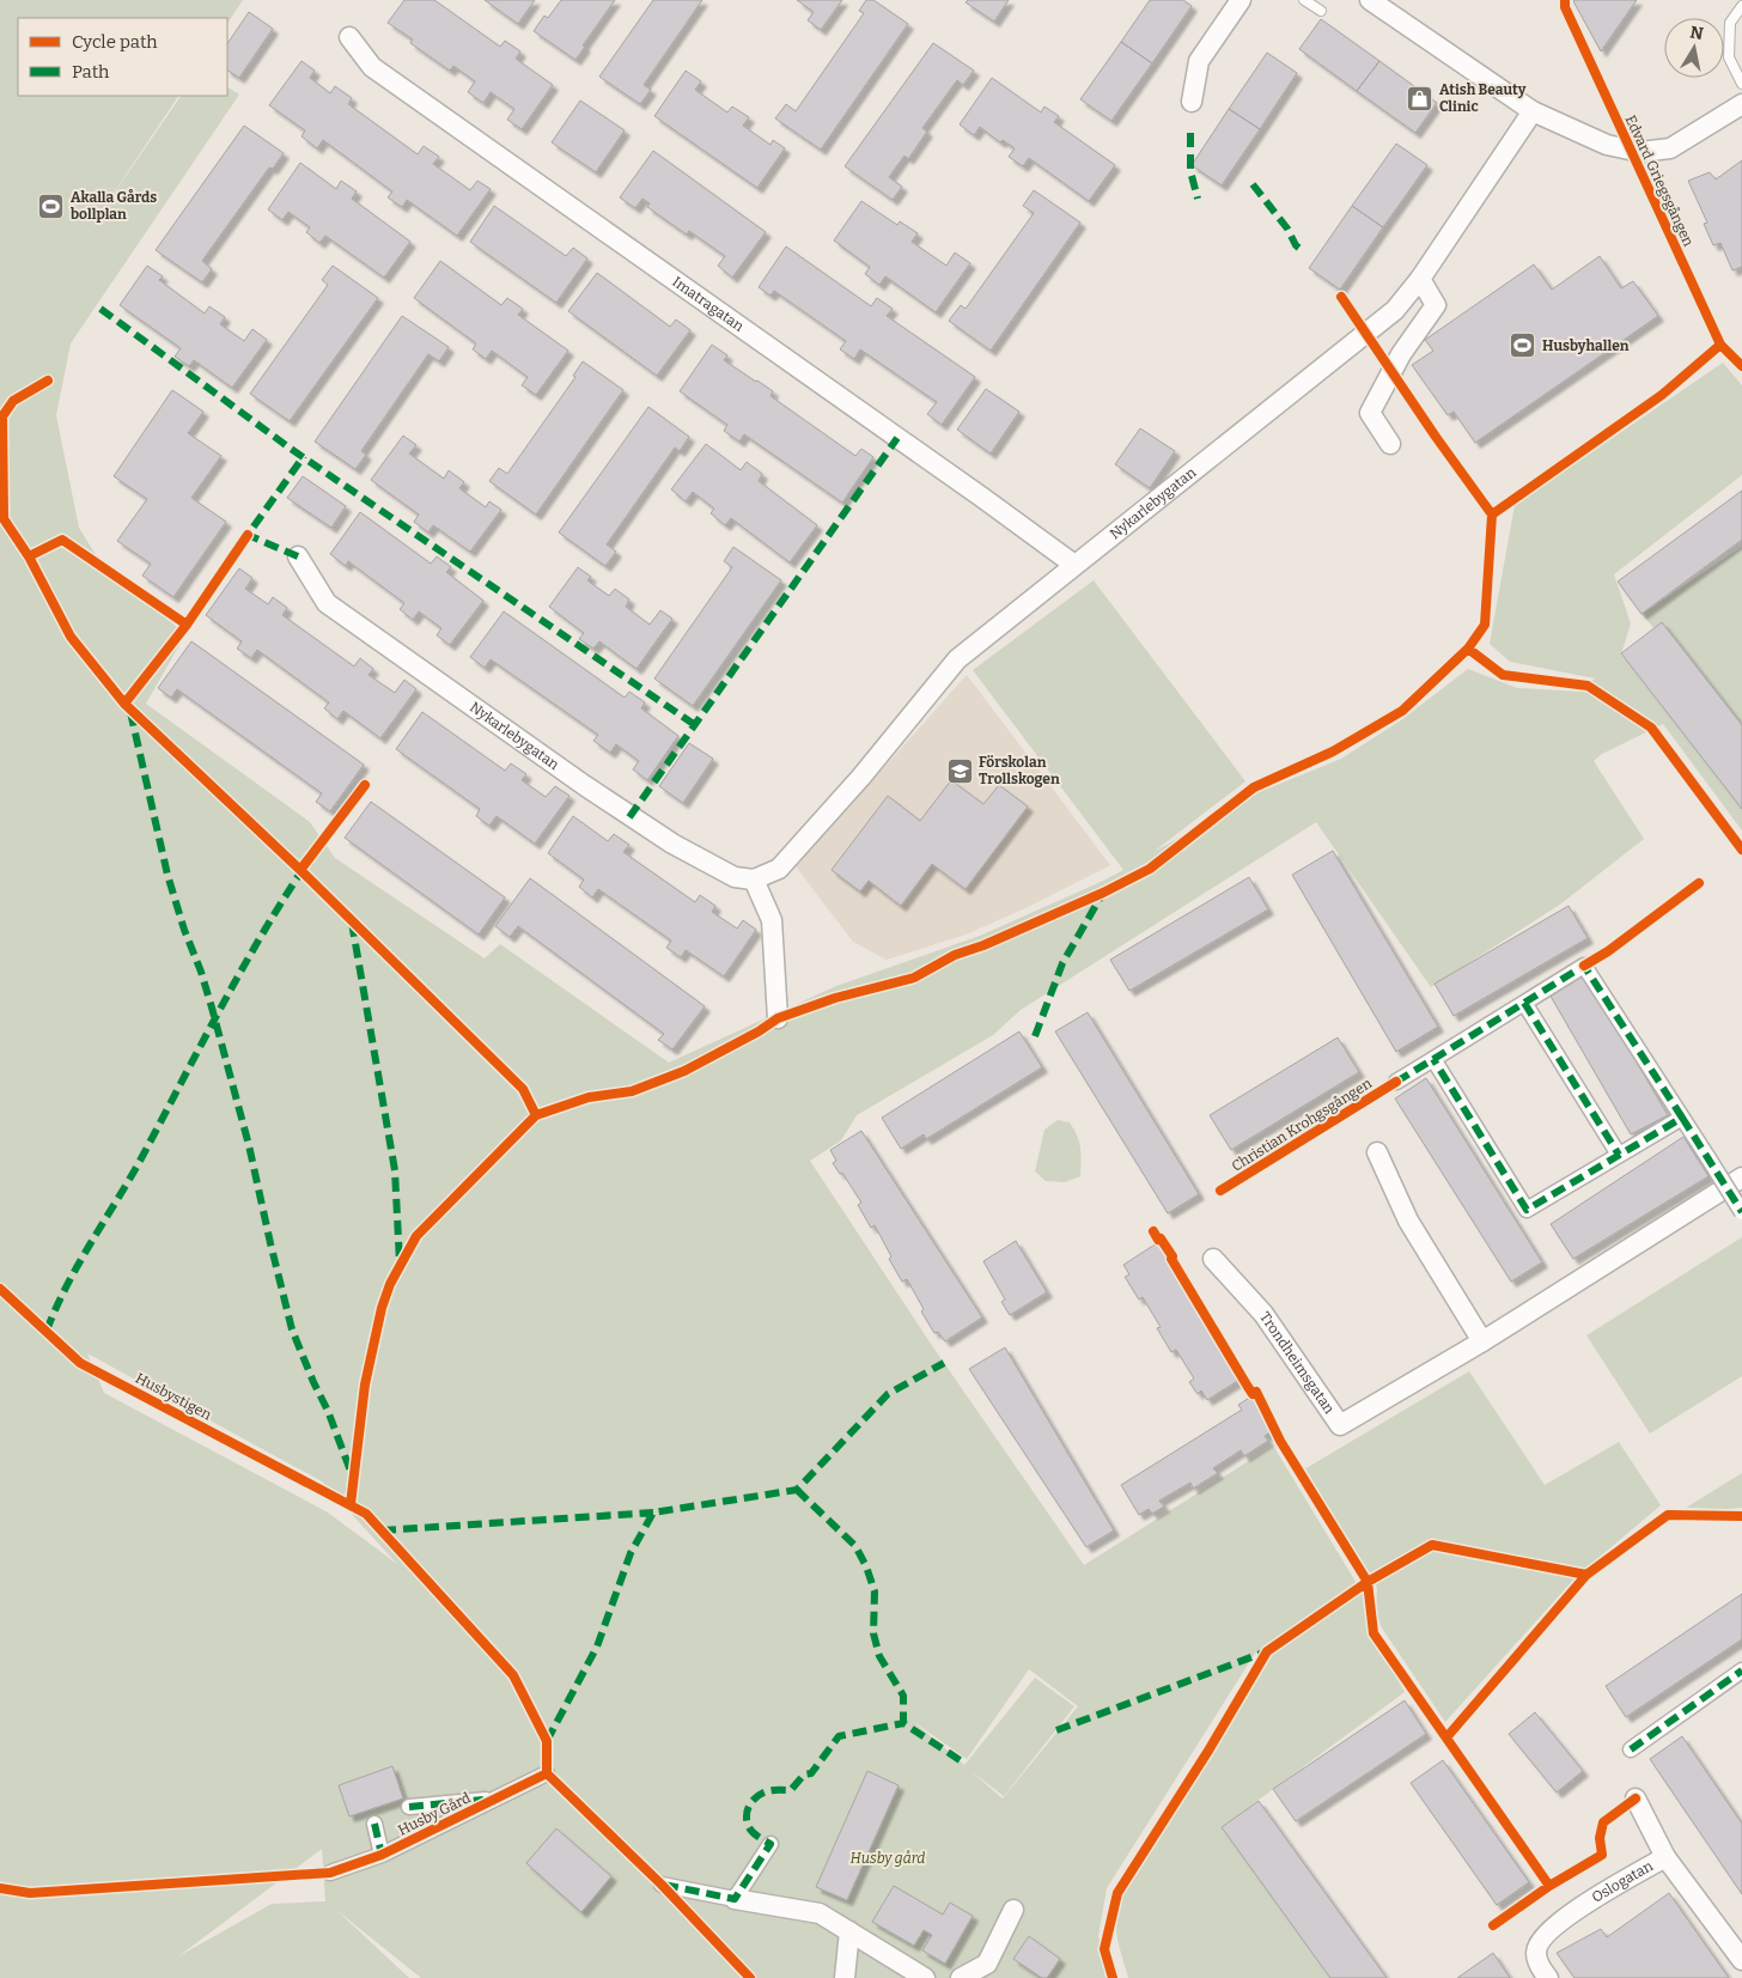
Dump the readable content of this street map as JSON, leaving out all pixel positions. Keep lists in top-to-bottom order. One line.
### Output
{"streets":{"street":["Imatragatan","Nykarlebygatan","Trondheimsgatan","Husby Gård","Oslogatan"],"cycle path":["Edvard Griegsgången","Christian Krohgsgången","Husbystigen"]},"crossings":[["Imatragatan","Nykarlebygatan"]],"parks":["Husby gård"],"places":{"shop":["Atish Beauty Clinic"],"sports":["Akalla Gårds bollplan","Husbyhallen"],"school or university":["Förskolan Trollskogen"]},"legend":["Cycle path","Path"],"north":"top"}
